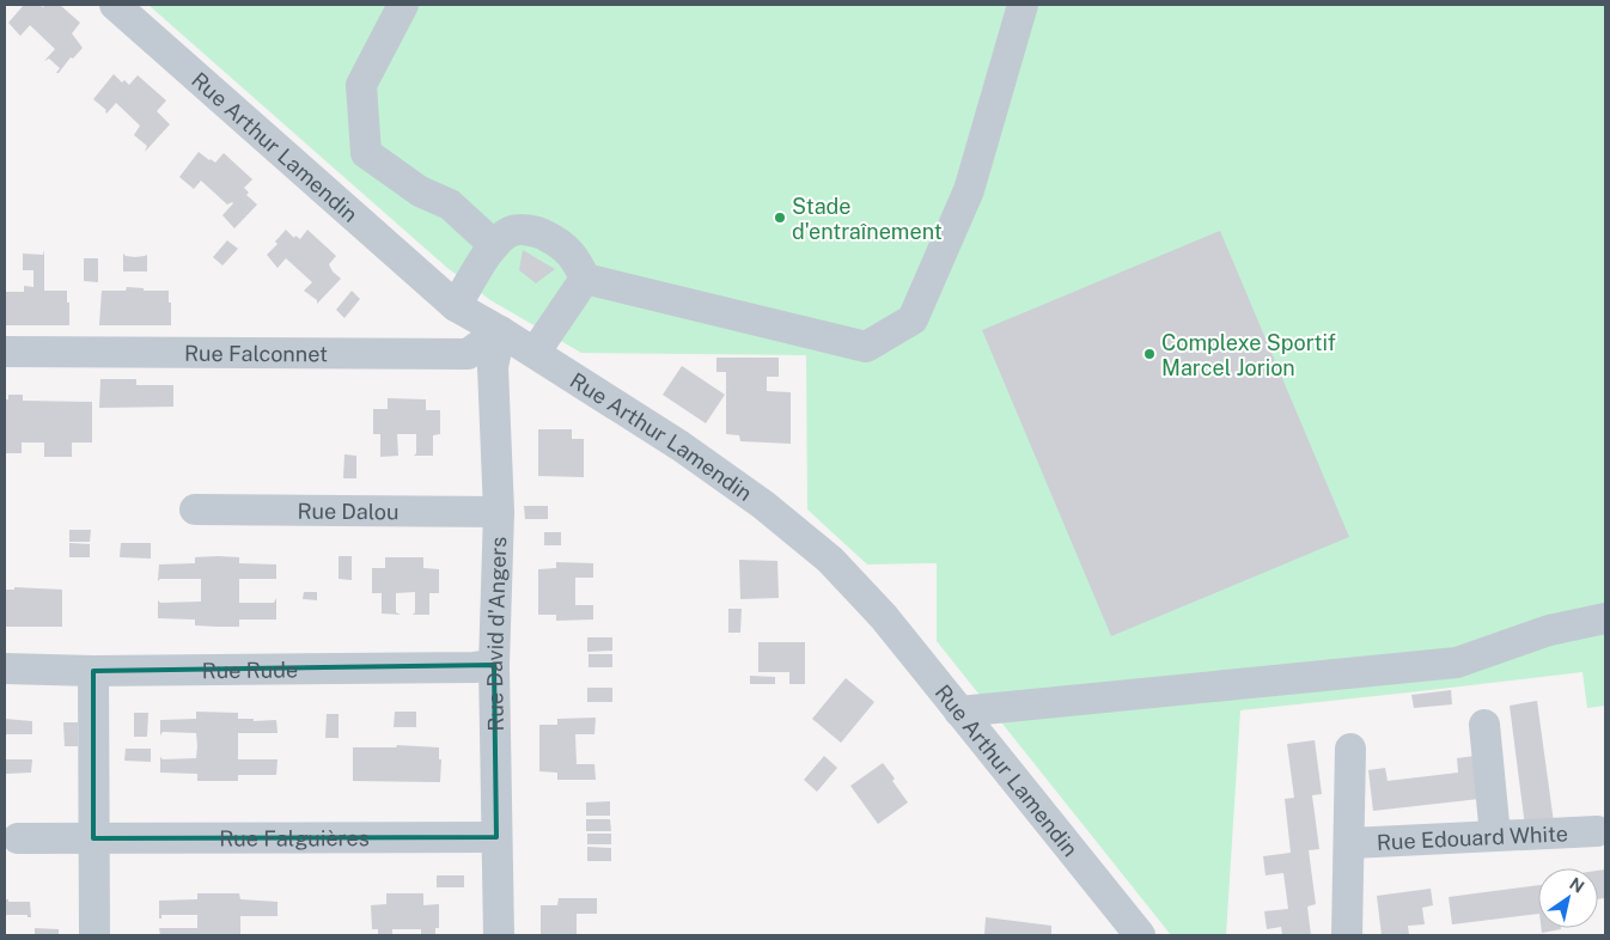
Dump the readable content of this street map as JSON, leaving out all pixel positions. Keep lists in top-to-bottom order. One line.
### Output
{"streets":{"street":["Rue Arthur Lamendin","Rue Falconnet","Rue Dalou","Rue David d'Angers","Rue Rude","Rue Edouard White","Rue Falguières"]},"crossings":[["Rue Arthur Lamendin","Rue Falconnet"],["Rue Arthur Lamendin","Rue David d'Angers"],["Rue Falconnet","Rue David d'Angers"],["Rue Dalou","Rue David d'Angers"],["Rue David d'Angers","Rue Rude"],["Rue David d'Angers","Rue Falguières"]],"places":["Stade d'entraînement","Complexe Sportif Marcel Jorion"],"north":"top right"}
